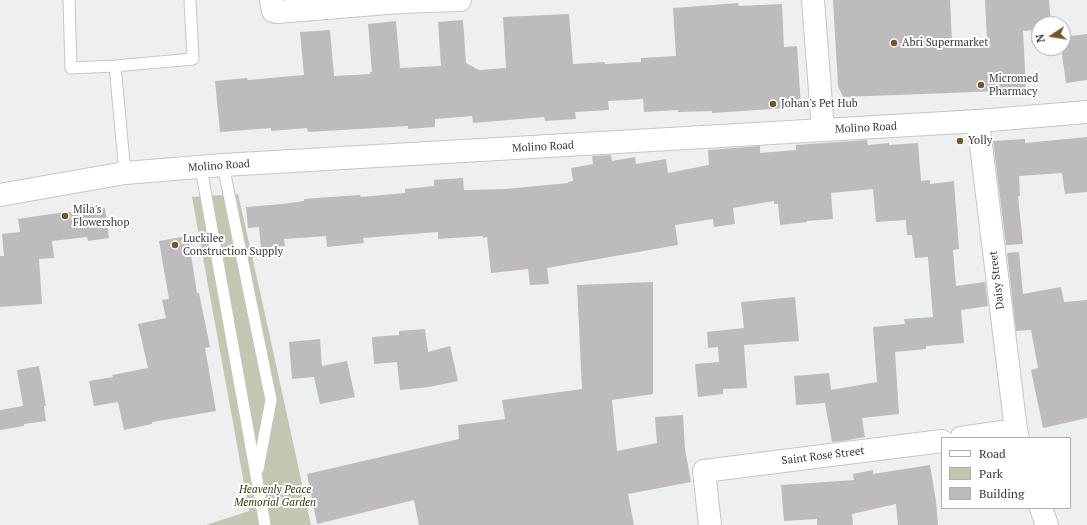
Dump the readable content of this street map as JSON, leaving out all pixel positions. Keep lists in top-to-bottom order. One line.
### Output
{"streets":{"main road":["Molino Road","Daisy Street","Saint Rose Street"]},"crossings":[["Molino Road","Daisy Street"]],"parks":["Heavenly Peace Memorial Garden"],"places":["Abri Supermarket","Micromed Pharmacy","Johan's Pet Hub","Yolly","Mila's Flowershop","Luckilee Construction Supply"],"legend":["Road","Park","Building"],"north":"left"}
